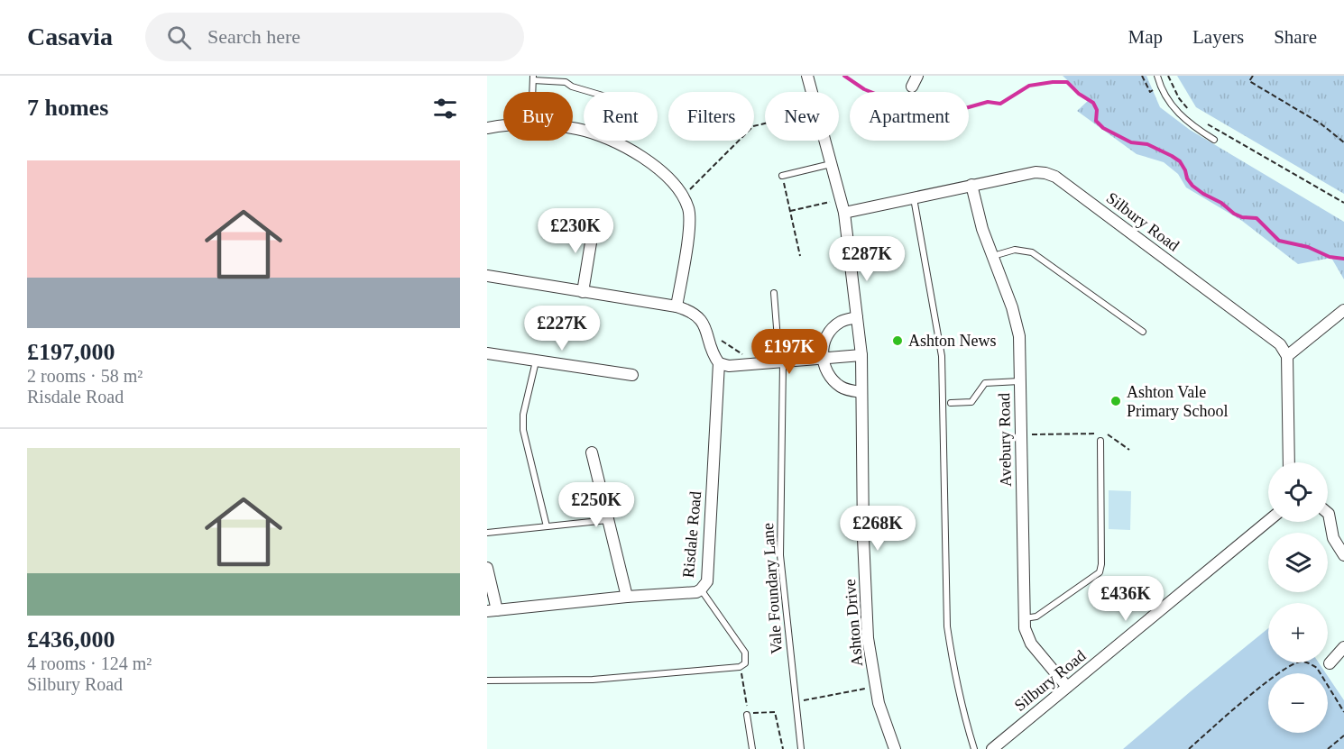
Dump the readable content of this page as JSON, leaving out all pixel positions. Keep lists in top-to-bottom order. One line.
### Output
{"streets":{"street":["Silbury Road","Avebury Road","Risdale Road","Ashton Drive"],"lane":["Vale Foundary Lane"]},"crossings":[["Silbury Road","Avebury Road"],["Silbury Road","Ashton Drive"]],"places":["Ashton News","Ashton Vale Primary School"],"page":{"header":"Casavia","search":"Search here","nav":["Map","Layers","Share"],"heading":"7 homes","chip":["Buy","Rent","Filters","New","Apartment"],"list":[{"name":"£197,000","note":"2 rooms · 58 m² · Risdale Road"},{"name":"£436,000","note":"4 rooms · 124 m² · Silbury Road"}],"price":["£230K","£287K","£227K","£197K","£250K","£268K","£436K"],"map_buttons":["+","−"]}}
